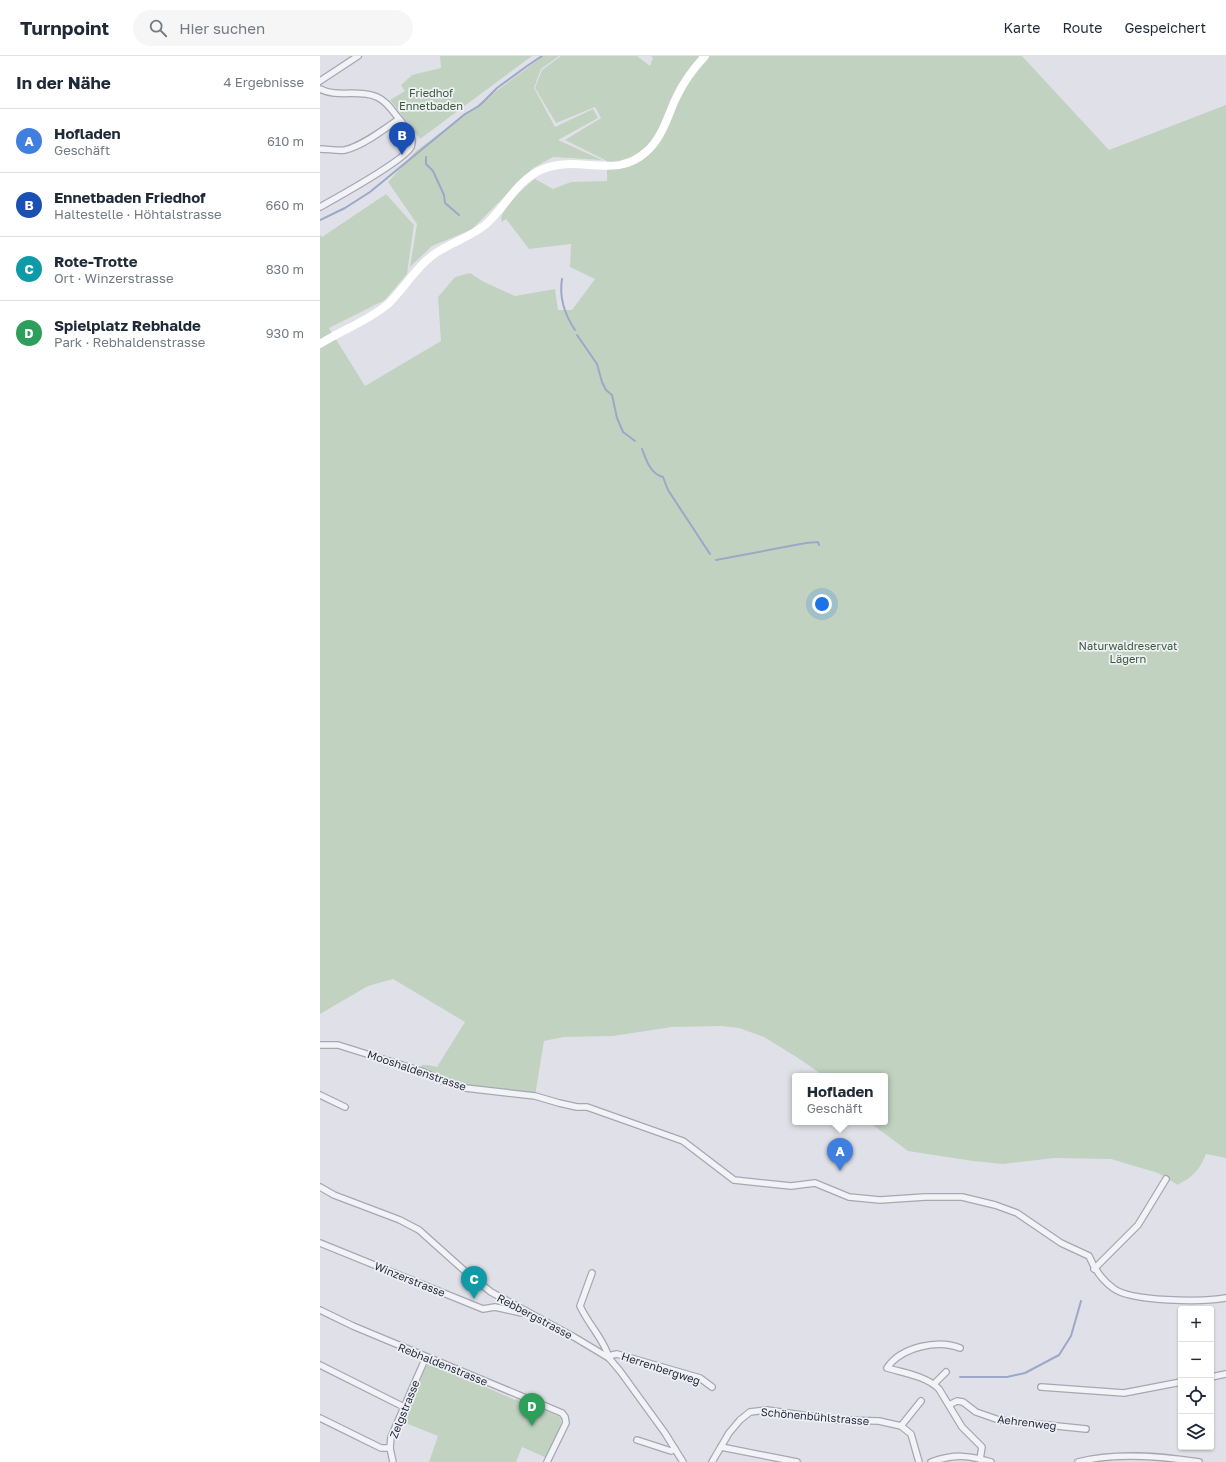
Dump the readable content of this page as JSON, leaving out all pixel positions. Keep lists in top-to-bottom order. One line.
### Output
{"streets":{"street":["Mooshaldenstrasse","Winzerstrasse","Rebbergstrasse","Rebhaldenstrasse","Herrenbergweg","Zelgstrasse","Schönenbühlstrasse","Aehrenweg"]},"crossings":[["Winzerstrasse","Rebbergstrasse"],["Rebbergstrasse","Herrenbergweg"],["Rebhaldenstrasse","Zelgstrasse"]],"parks":["Friedhof Ennetbaden","Naturwaldreservat Lägern"],"page":{"header":"Turnpoint","search":"Hier suchen","nav":["Karte","Route","Gespeichert"],"heading":["In der Nähe","4 Ergebnisse"],"list":[{"mark":"A","name":"Hofladen","note":"Geschäft","value":"610 m"},{"mark":"B","name":"Ennetbaden Friedhof","note":"Haltestelle · Höhtalstrasse","value":"660 m"},{"mark":"C","name":"Rote-Trotte","note":"Ort · Winzerstrasse","value":"830 m"},{"mark":"D","name":"Spielplatz Rebhalde","note":"Park · Rebhaldenstrasse","value":"930 m"}],"pins":["B","A","C","D"],"popup":["Hofladen","Geschäft"],"map_buttons":["+","−"]}}
